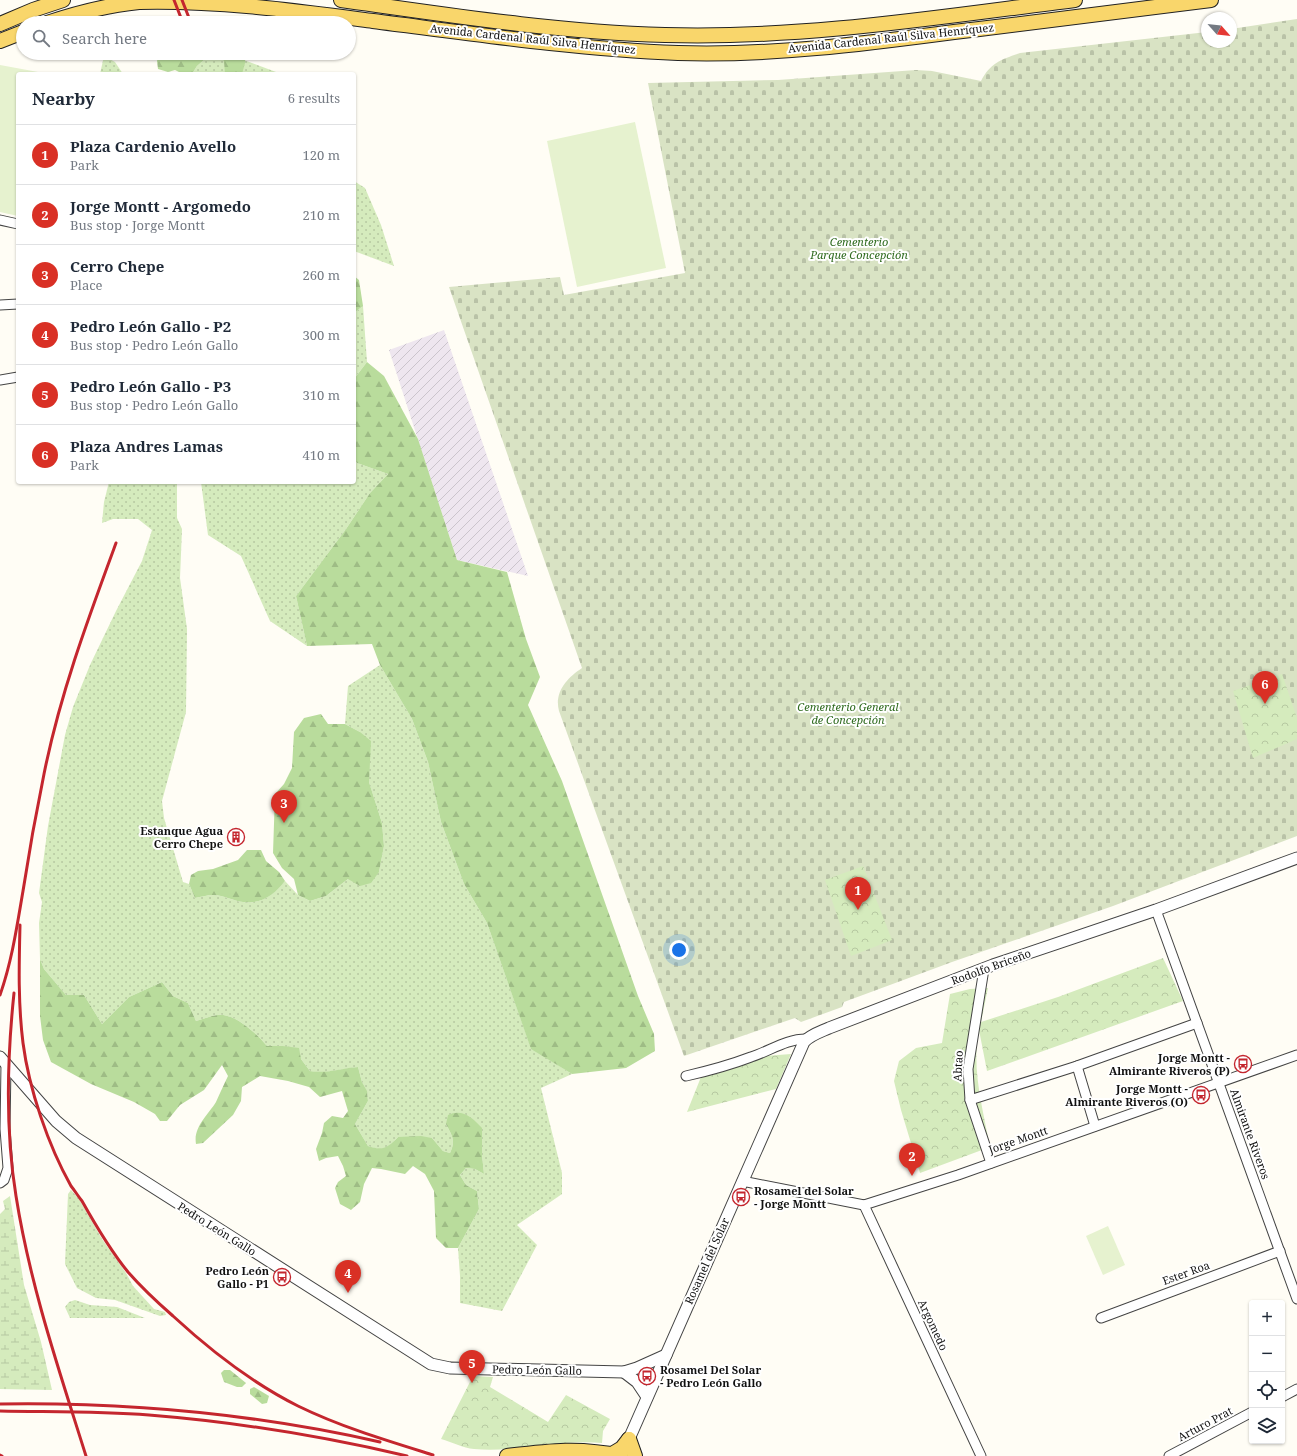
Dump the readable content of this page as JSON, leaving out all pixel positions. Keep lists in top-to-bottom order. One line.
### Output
{"streets":{"main road":["Avenida Cardenal Raúl Silva Henríquez"],"street":["Rodolfo Briceño","Abtao","Almirante Riveros","Jorge Montt","Pedro León Gallo","Rosamel del Solar","Ester Roa","Argomedo","Arturo Prat"]},"crossings":[["Rodolfo Briceño","Abtao"],["Rodolfo Briceño","Almirante Riveros"],["Rodolfo Briceño","Rosamel del Solar"],["Abtao","Jorge Montt"],["Almirante Riveros","Jorge Montt"],["Almirante Riveros","Ester Roa"],["Jorge Montt","Rosamel del Solar"],["Jorge Montt","Argomedo"],["Pedro León Gallo","Rosamel del Solar"]],"parks":["Cementerio Parque Concepción","Cementerio General de Concepción"],"places":{"building":["Estanque Agua Cerro Chepe"],"bus stop":["Jorge Montt - Almirante Riveros (P)","Jorge Montt - Almirante Riveros (O)","Rosamel del Solar - Jorge Montt","Pedro León Gallo - P1","Rosamel Del Solar - Pedro León Gallo"]},"north":"bottom right","page":{"search":"Search here","heading":["Nearby","6 results"],"list":[{"mark":"1","name":"Plaza Cardenio Avello","note":"Park","value":"120 m"},{"mark":"2","name":"Jorge Montt - Argomedo","note":"Bus stop · Jorge Montt","value":"210 m"},{"mark":"3","name":"Cerro Chepe","note":"Place","value":"260 m"},{"mark":"4","name":"Pedro León Gallo - P2","note":"Bus stop · Pedro León Gallo","value":"300 m"},{"mark":"5","name":"Pedro León Gallo - P3","note":"Bus stop · Pedro León Gallo","value":"310 m"},{"mark":"6","name":"Plaza Andres Lamas","note":"Park","value":"410 m"}],"pins":["6","3","1","2","4","5"],"map_buttons":["+","−"]}}
